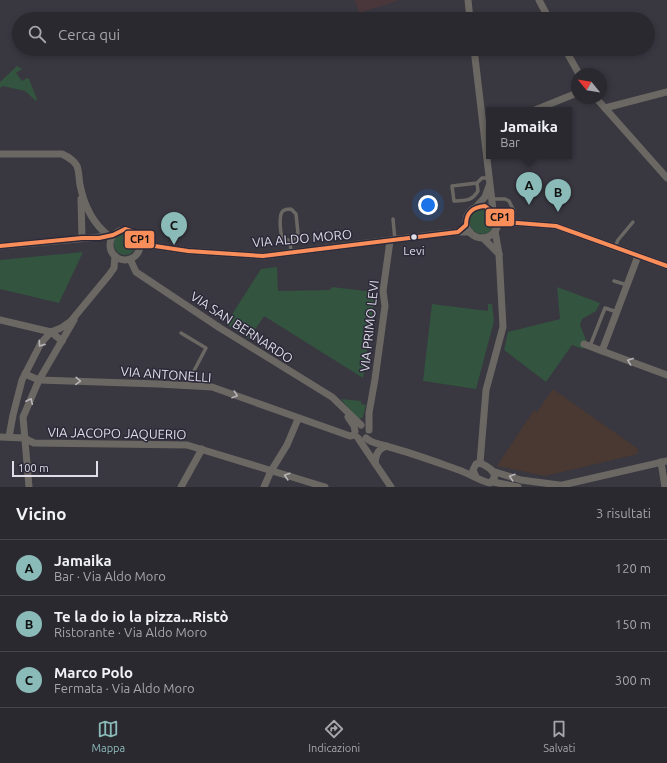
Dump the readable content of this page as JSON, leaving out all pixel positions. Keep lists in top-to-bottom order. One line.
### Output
{"streets":{"street":["VIA ALDO MORO","VIA PRIMO LEVI","VIA SAN BERNARDO","VIA ANTONELLI","VIA JACOPO JAQUERIO"]},"crossings":[["VIA ALDO MORO","VIA PRIMO LEVI"],["VIA ALDO MORO","VIA SAN BERNARDO"],["VIA PRIMO LEVI","VIA SAN BERNARDO"],["VIA PRIMO LEVI","VIA ANTONELLI"],["VIA SAN BERNARDO","VIA ANTONELLI"]],"one_way":["VIA ANTONELLI"],"places":["Levi"],"lines":["transit line CP1"],"scale_bar":"100 m","north":"top left","page":{"search":"Cerca qui","popup":["Jamaika","Bar"],"pins":["A","B","C"],"scale":"100 m","heading":["Vicino","3 risultati"],"list":[{"mark":"A","name":"Jamaika","note":"Bar · Via Aldo Moro","value":"120 m"},{"mark":"B","name":"Te la do io la pizza...Ristò","note":"Ristorante · Via Aldo Moro","value":"150 m"},{"mark":"C","name":"Marco Polo","note":"Fermata · Via Aldo Moro","value":"300 m"}],"nav":["Mappa","Indicazioni","Salvati"]}}
